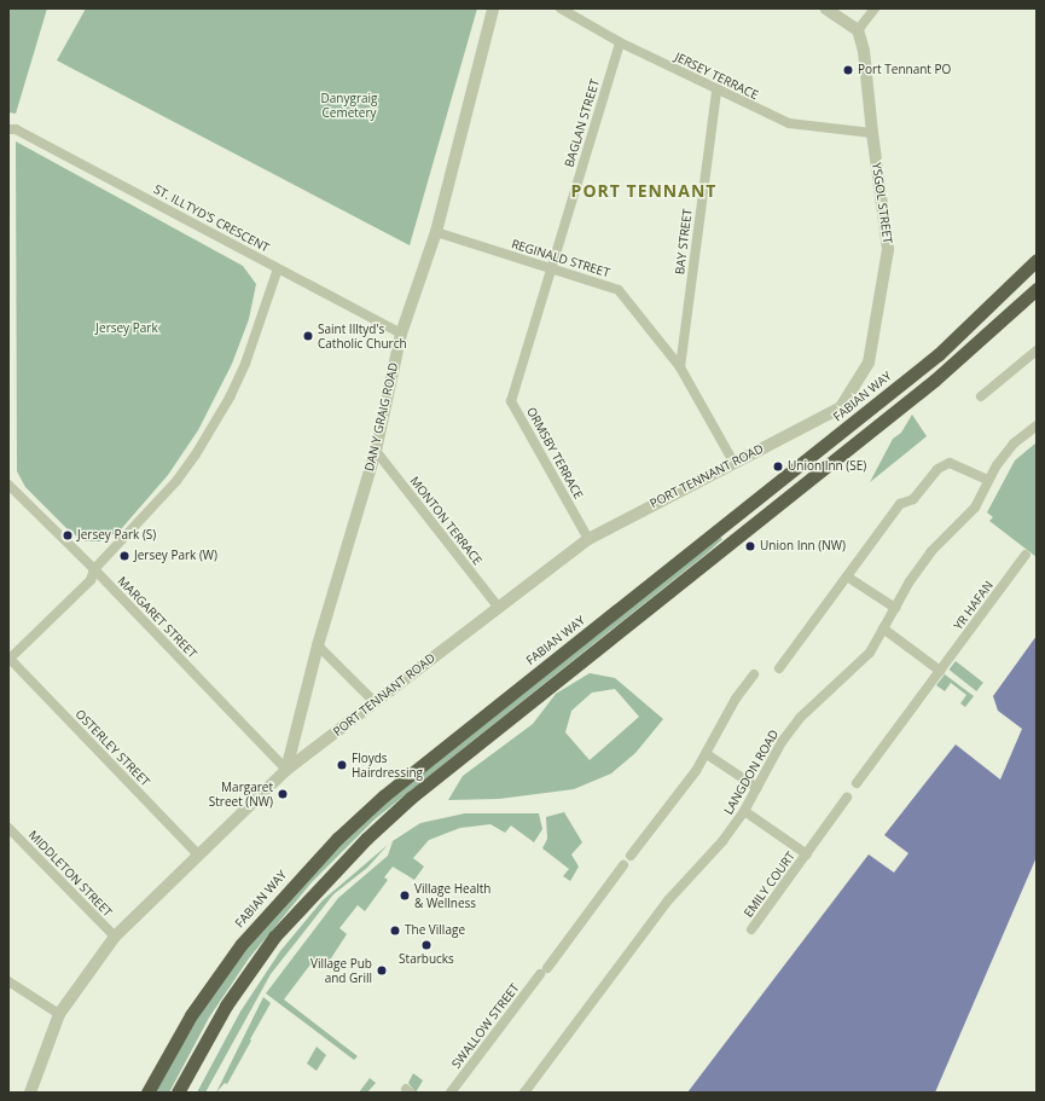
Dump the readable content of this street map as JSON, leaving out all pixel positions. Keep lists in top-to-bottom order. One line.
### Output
{"streets":{"highway":["FABIAN WAY"],"street":["JERSEY TERRACE","BAGLAN STREET","YSGOL STREET","ST. ILLTYD'S CRESCENT","BAY STREET","REGINALD STREET","DAN Y GRAIG ROAD","ORMSBY TERRACE","PORT TENNANT ROAD","MONTON TERRACE","YR HAFAN","MARGARET STREET","OSTERLEY STREET","LANGDON ROAD","MIDDLETON STREET","EMILY COURT","SWALLOW STREET"]},"crossings":[["JERSEY TERRACE","BAGLAN STREET"],["JERSEY TERRACE","YSGOL STREET"],["JERSEY TERRACE","BAY STREET"],["BAGLAN STREET","REGINALD STREET"],["BAGLAN STREET","ORMSBY TERRACE"],["YSGOL STREET","PORT TENNANT ROAD"],["ST. ILLTYD'S CRESCENT","DAN Y GRAIG ROAD"],["BAY STREET","REGINALD STREET"],["REGINALD STREET","DAN Y GRAIG ROAD"],["REGINALD STREET","ORMSBY TERRACE"],["REGINALD STREET","PORT TENNANT ROAD"],["DAN Y GRAIG ROAD","PORT TENNANT ROAD"],["DAN Y GRAIG ROAD","MONTON TERRACE"],["DAN Y GRAIG ROAD","MARGARET STREET"],["ORMSBY TERRACE","PORT TENNANT ROAD"],["PORT TENNANT ROAD","MONTON TERRACE"],["PORT TENNANT ROAD","MARGARET STREET"],["PORT TENNANT ROAD","OSTERLEY STREET"],["PORT TENNANT ROAD","MIDDLETON STREET"],["LANGDON ROAD","EMILY COURT"]],"districts":["PORT TENNANT"],"parks":["Danygraig Cemetery","Jersey Park"],"places":["Port Tennant PO","Saint Illtyd's Catholic Church","Union Inn (SE)","Jersey Park (S)","Union Inn (NW)","Jersey Park (W)","Floyds Hairdressing","Margaret Street (NW)","Village Health & Wellness","The Village","Starbucks","Village Pub and Grill"]}
